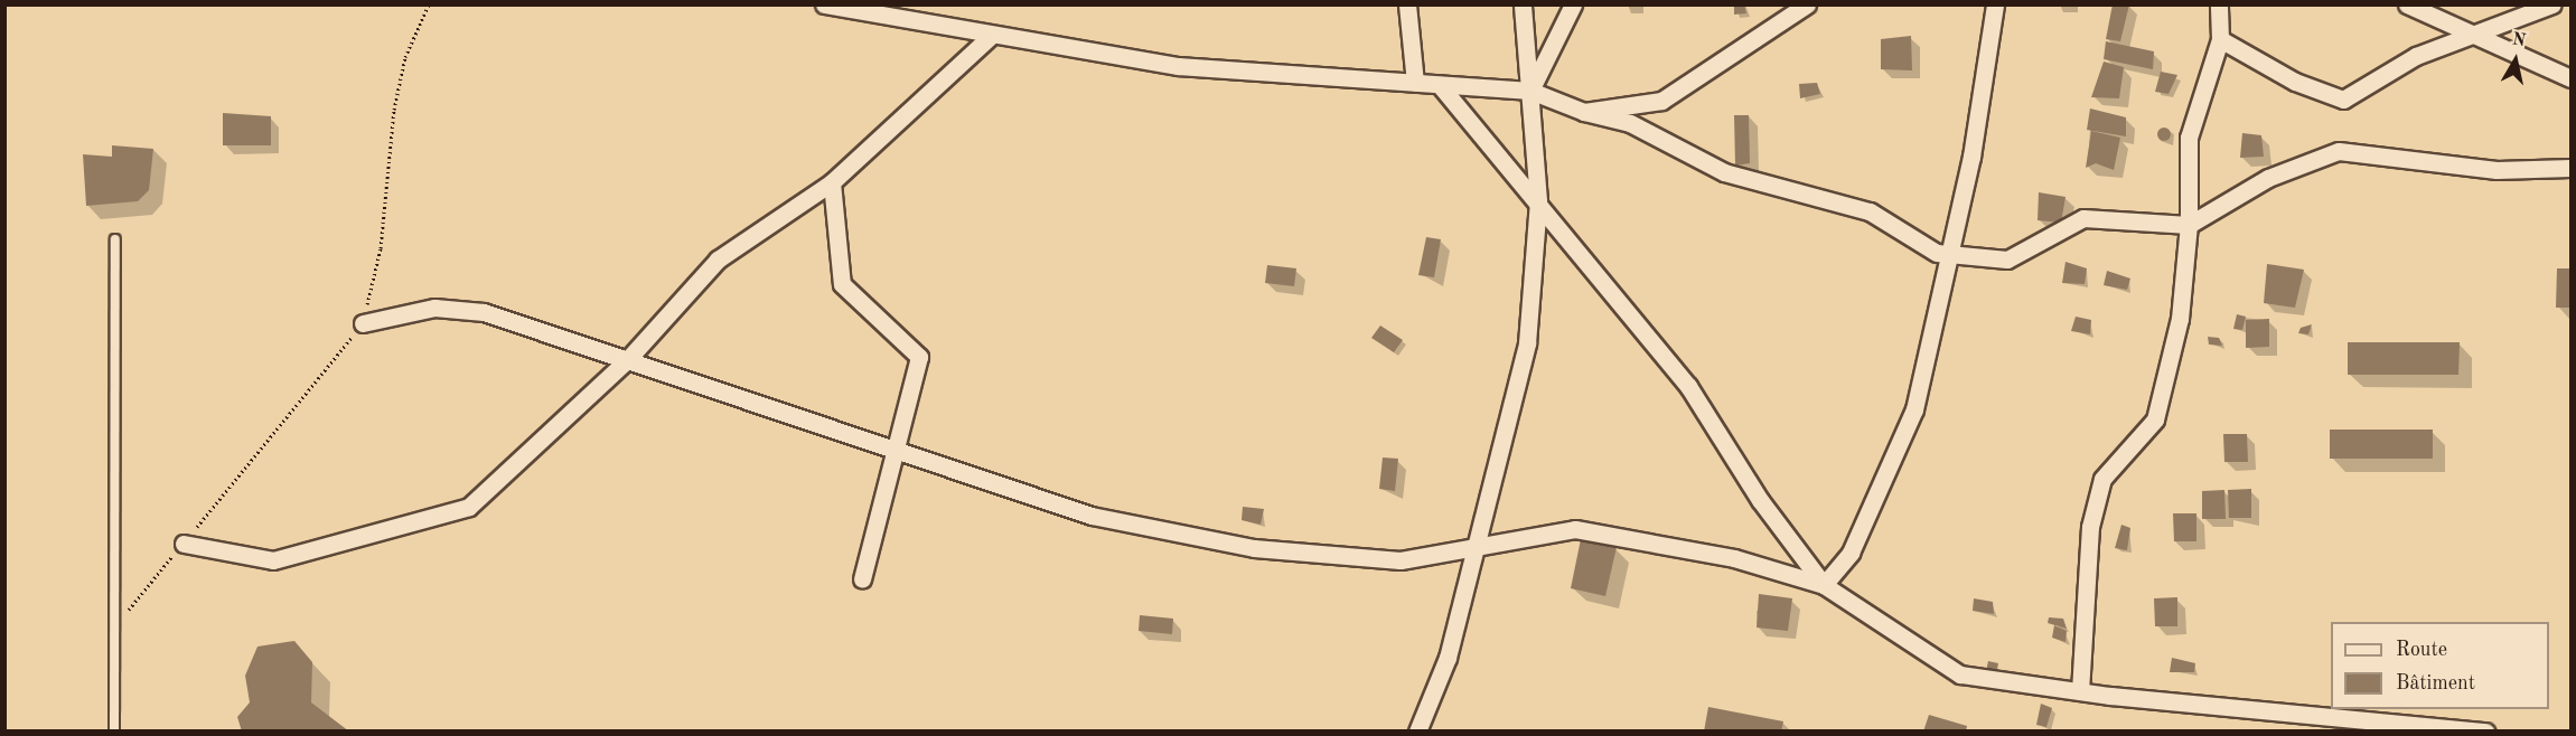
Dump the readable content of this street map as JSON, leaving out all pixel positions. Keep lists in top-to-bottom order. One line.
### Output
{"legend":["Route","Bâtiment"],"north":"top"}
